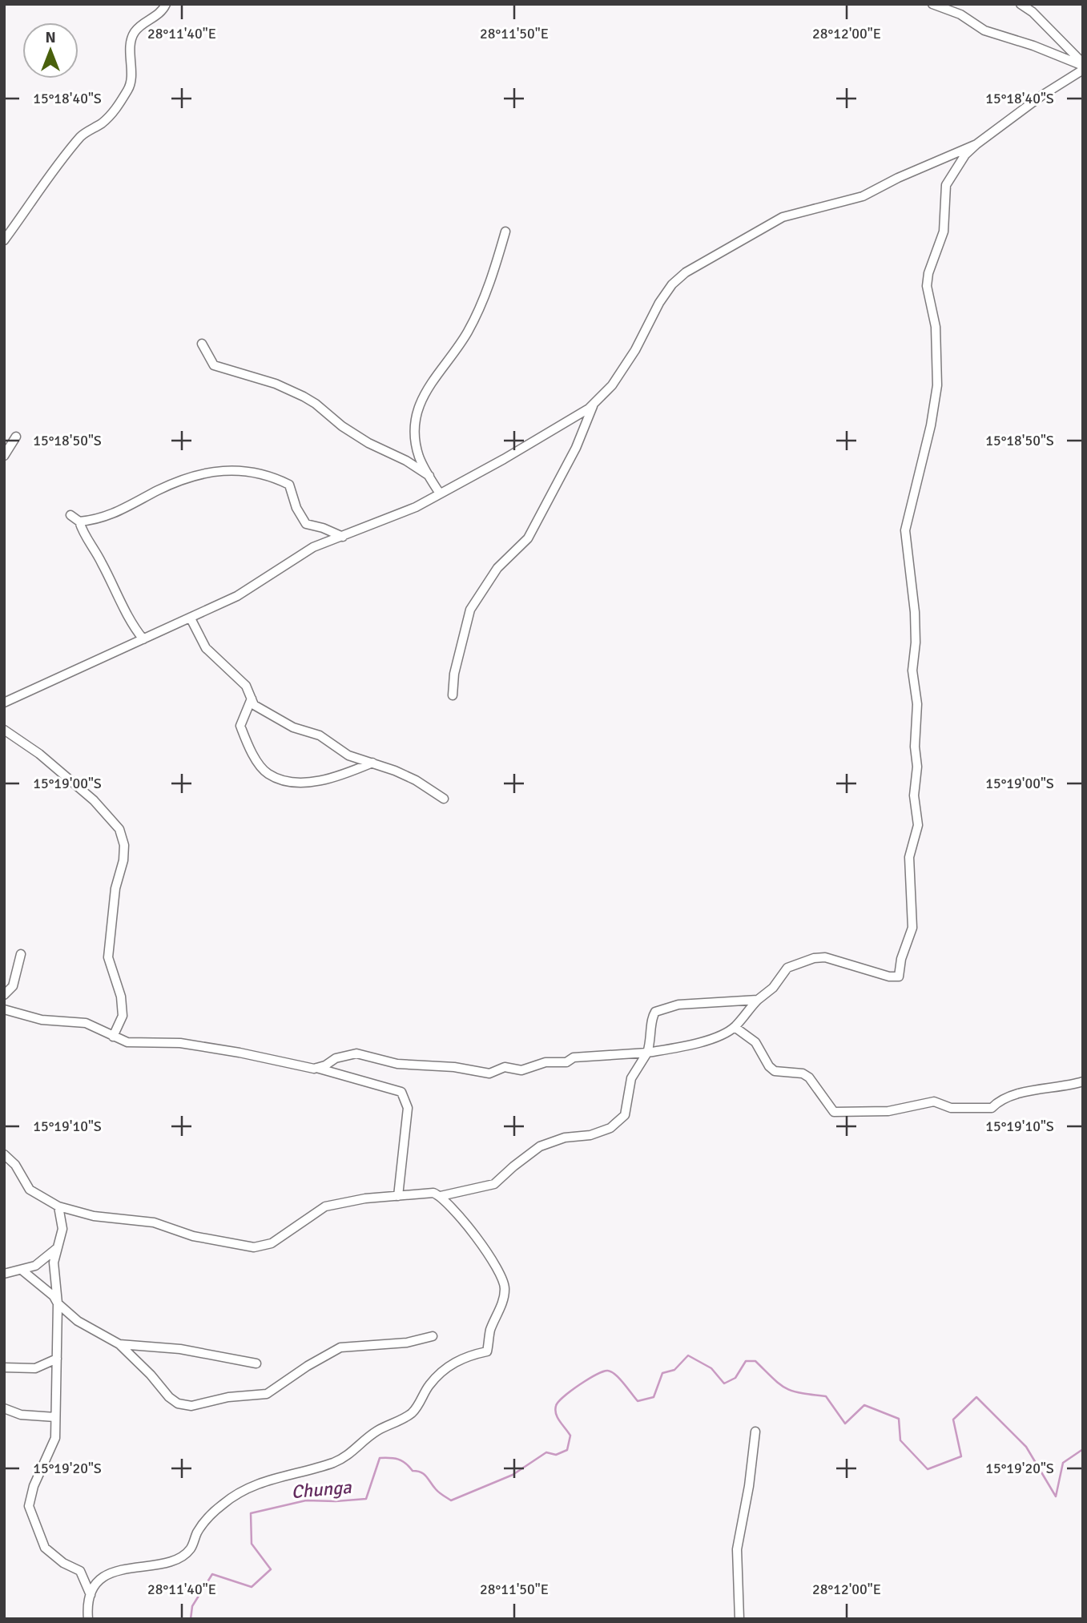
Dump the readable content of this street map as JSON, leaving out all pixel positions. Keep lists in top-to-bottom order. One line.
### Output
{"water":["Chunga"],"north":"top","coordinates":["28°11'40\"E","28°11'50\"E","28°12'00\"E","15°18'40\"S","15°18'50\"S","15°19'00\"S","15°19'10\"S","15°19'20\"S"]}
